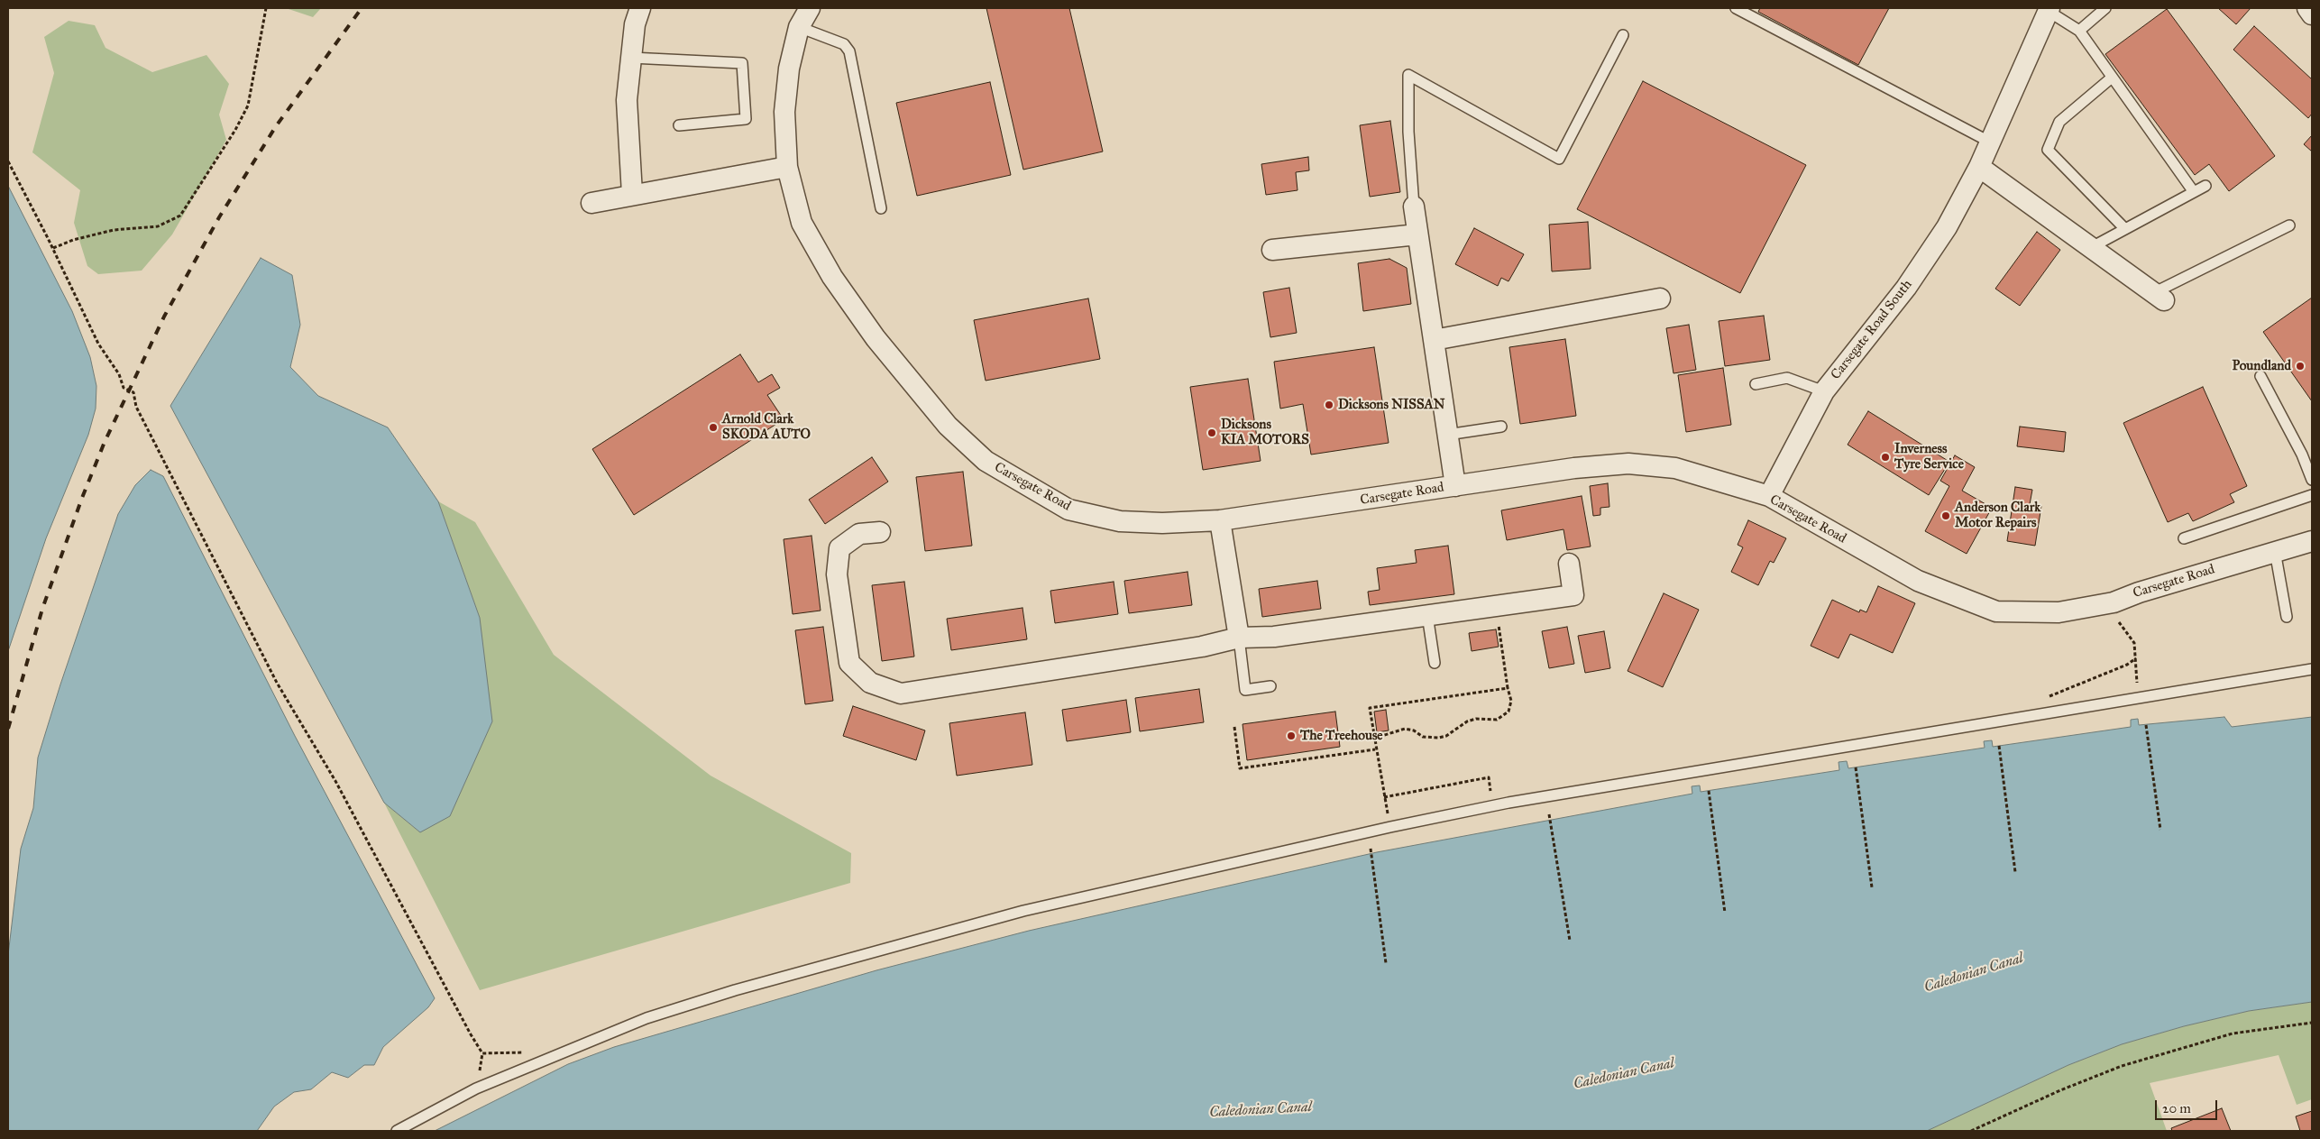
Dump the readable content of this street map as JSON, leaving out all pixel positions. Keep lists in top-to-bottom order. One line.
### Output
{"streets":{"street":["Carsegate Road South","Carsegate Road"]},"crossings":[["Carsegate Road South","Carsegate Road"]],"water":["Caledonian Canal"],"places":["Poundland","Dicksons NISSAN","Arnold Clark SKODA AUTO","Dicksons KIA MOTORS","Inverness Tyre Service","Anderson Clark Motor Repairs","The Treehouse"],"scale_bar":"20 m"}
